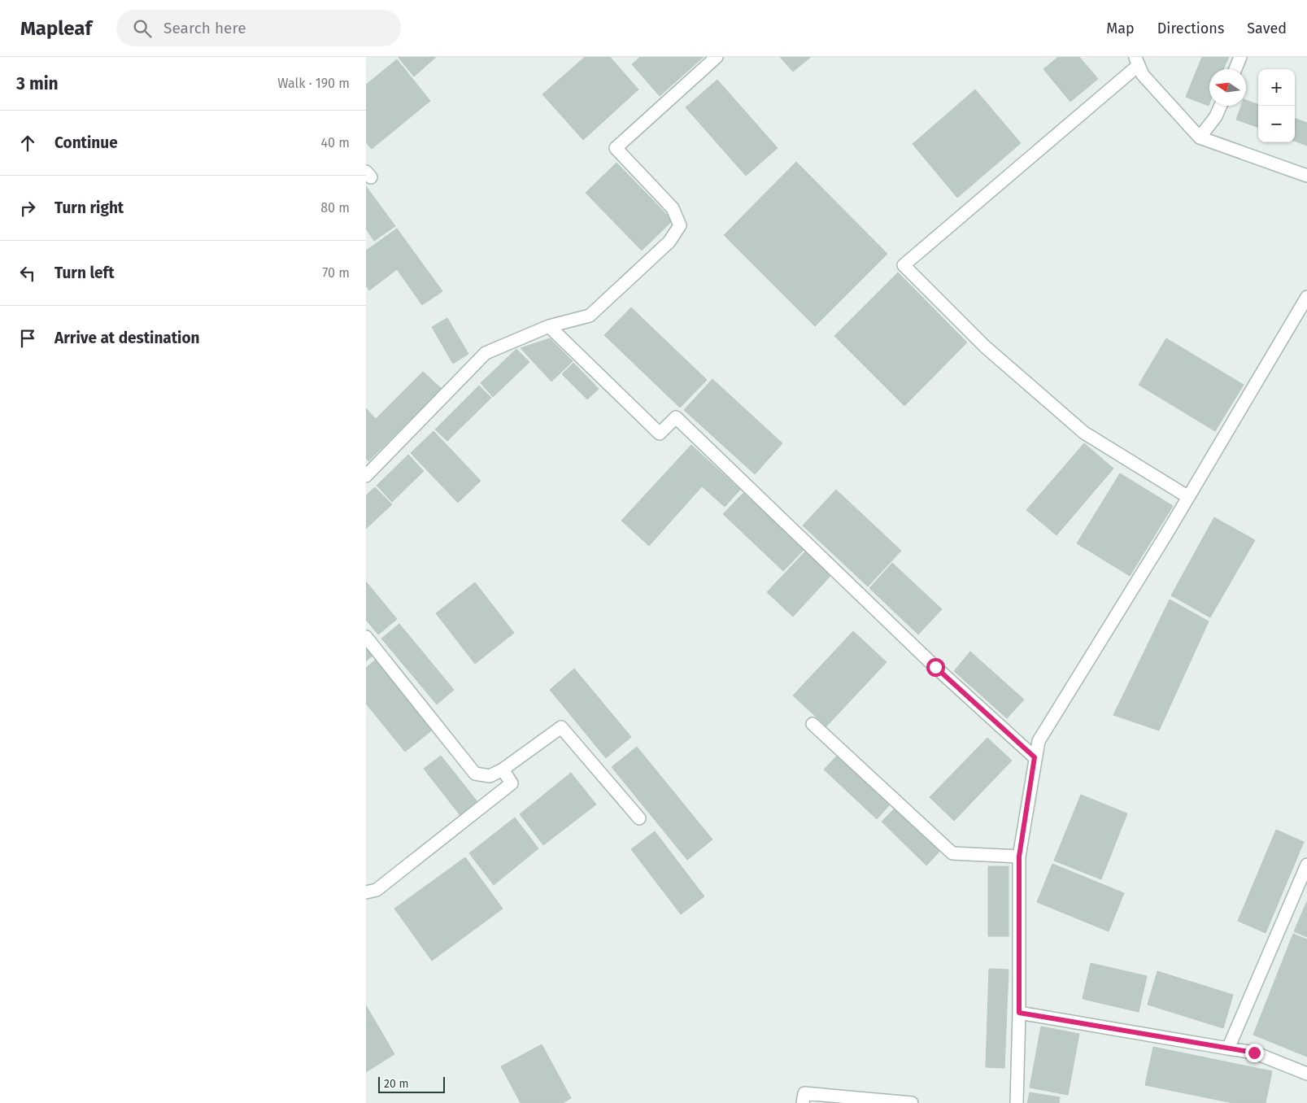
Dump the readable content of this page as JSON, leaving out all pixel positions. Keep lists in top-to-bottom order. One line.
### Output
{"scale_bar":"20 m","north":"left","page":{"header":"Mapleaf","search":"Search here","nav":["Map","Directions","Saved"],"heading":["3 min","Walk · 190 m"],"map_buttons":["+","−"],"list":[["Continue","40 m"],["Turn right","80 m"],["Turn left","70 m"],"Arrive at destination"],"scale":"20 m"}}
